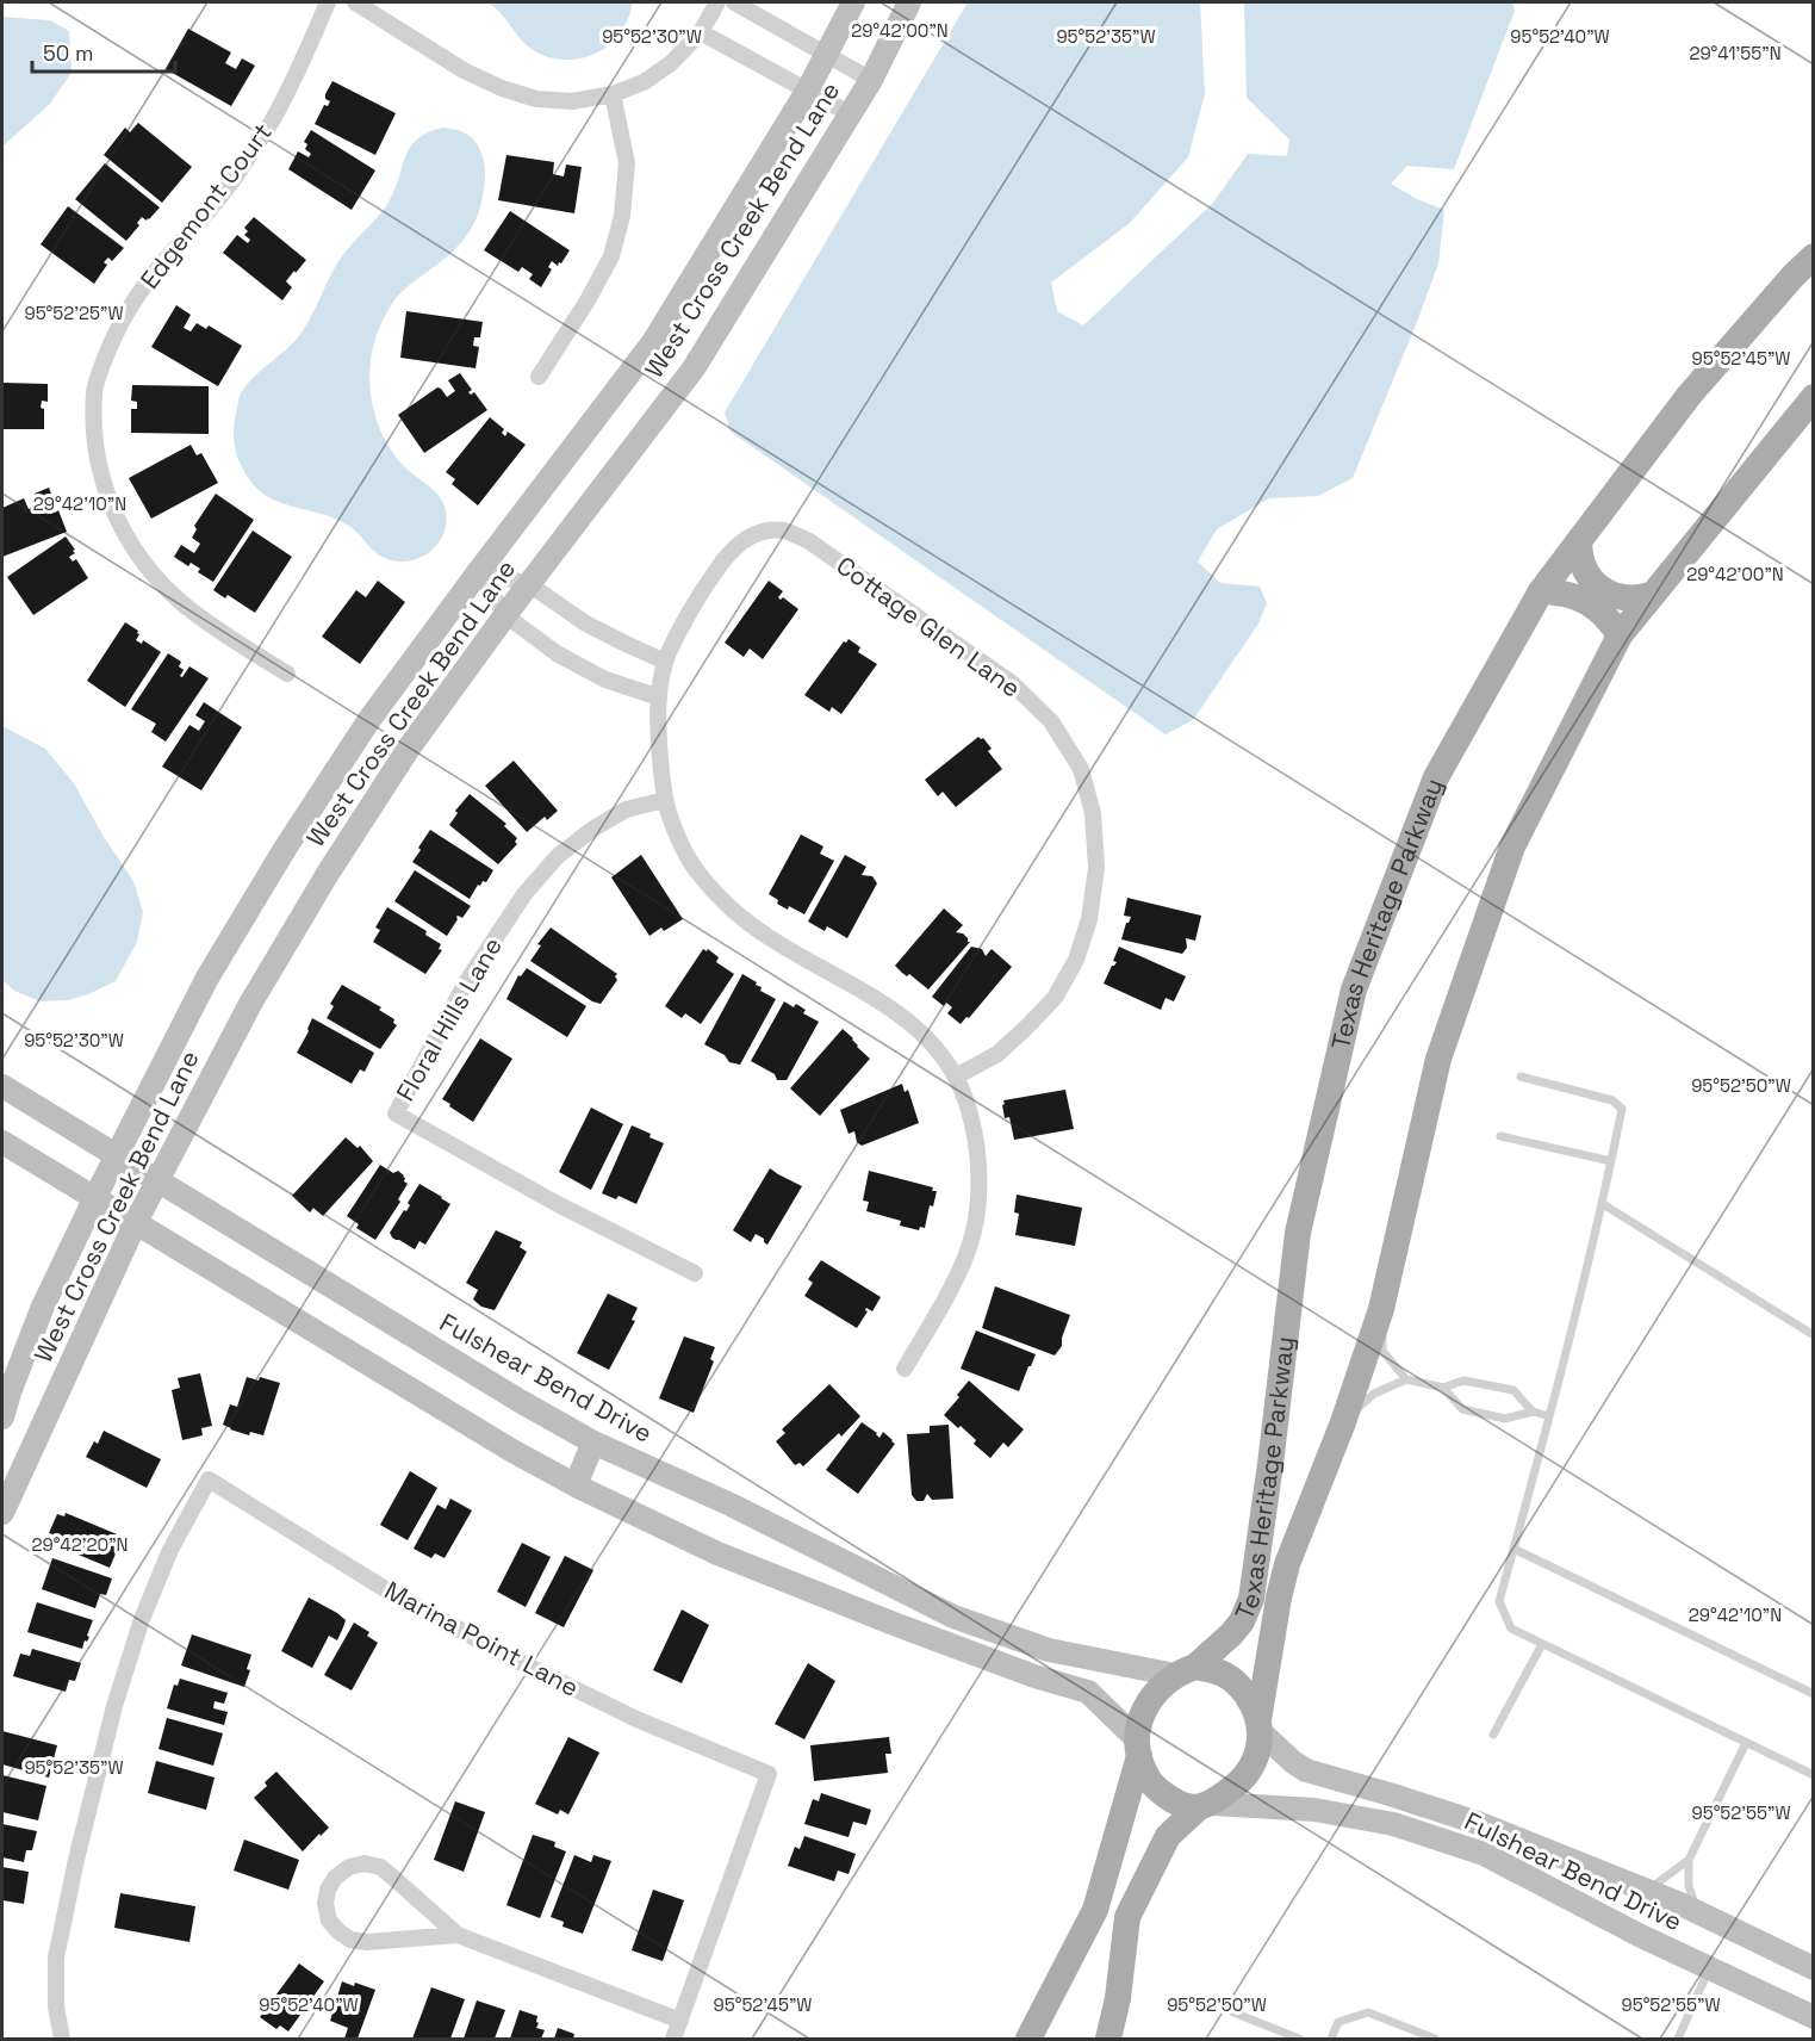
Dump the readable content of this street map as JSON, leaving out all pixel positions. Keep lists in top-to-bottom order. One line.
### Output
{"streets":{"main road":["West Cross Creek Bend Lane","Texas Heritage Parkway","Fulshear Bend Drive"],"street":["Edgemont Court","Cottage Glen Lane","Floral Hills Lane","Marina Point Lane"]},"crossings":[["West Cross Creek Bend Lane","Fulshear Bend Drive"],["Texas Heritage Parkway","Fulshear Bend Drive"]],"scale_bar":"50 m","coordinates":["29°42'00\"N","95°52'30\"W","95°52'35\"W","95°52'40\"W","29°41'55\"N","95°52'25\"W","95°52'45\"W","29°42'10\"N","95°52'50\"W","29°42'20\"N","95°52'55\"W"]}
